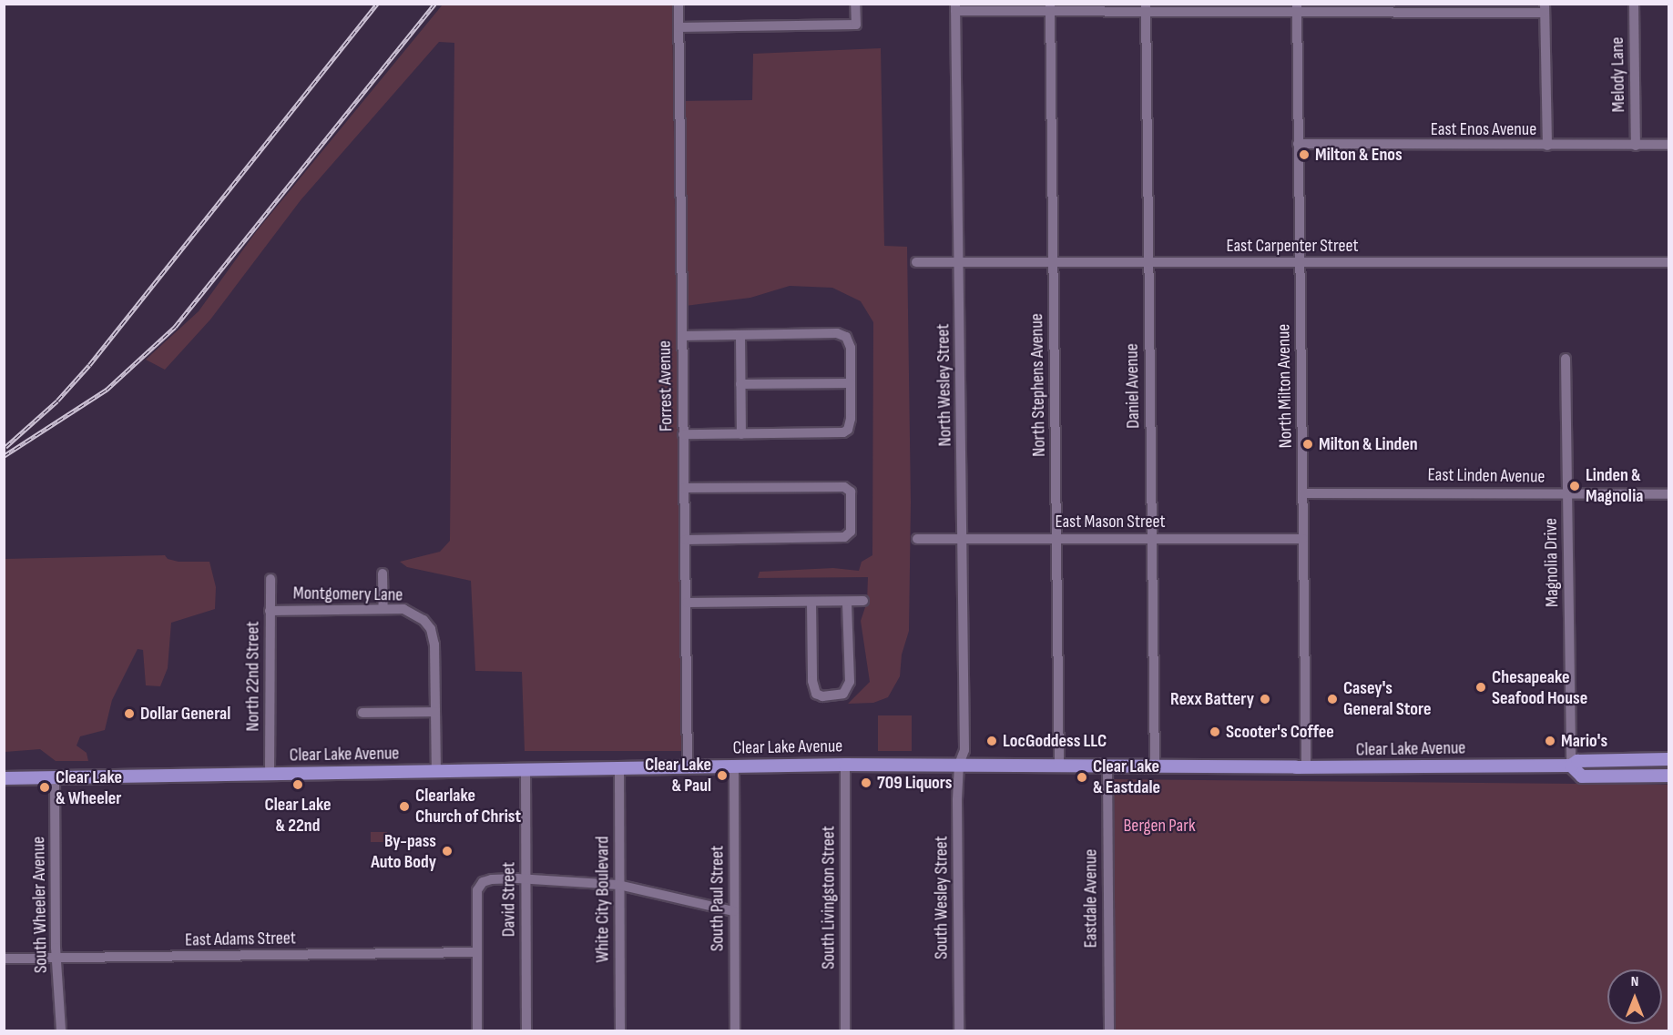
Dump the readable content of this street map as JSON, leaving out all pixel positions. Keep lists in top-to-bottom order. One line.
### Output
{"streets":{"main road":["Clear Lake Avenue"],"street":["Melody Lane","East Enos Avenue","East Carpenter Street","North Wesley Street","North Stephens Avenue","Forrest Avenue","Daniel Avenue","North Milton Avenue","East Linden Avenue","East Mason Street","Magnolia Drive","Montgomery Lane","North 22nd Street","South Livingston Street","South Wesley Street","South Paul Street","Eastdale Avenue","David Street","White City Boulevard","South Wheeler Avenue","East Adams Street"]},"crossings":[["Melody Lane","East Enos Avenue"],["East Enos Avenue","North Milton Avenue"],["East Carpenter Street","North Wesley Street"],["East Carpenter Street","North Stephens Avenue"],["East Carpenter Street","Daniel Avenue"],["East Carpenter Street","North Milton Avenue"],["North Wesley Street","East Mason Street"],["North Wesley Street","Clear Lake Avenue"],["North Wesley Street","South Wesley Street"],["North Stephens Avenue","East Mason Street"],["North Stephens Avenue","Clear Lake Avenue"],["Forrest Avenue","Clear Lake Avenue"],["Daniel Avenue","East Mason Street"],["Daniel Avenue","Clear Lake Avenue"],["North Milton Avenue","East Linden Avenue"],["North Milton Avenue","East Mason Street"],["North Milton Avenue","Clear Lake Avenue"],["East Linden Avenue","Magnolia Drive"],["Magnolia Drive","Clear Lake Avenue"],["Montgomery Lane","North 22nd Street"],["North 22nd Street","Clear Lake Avenue"],["Clear Lake Avenue","South Livingston Street"],["Clear Lake Avenue","South Wesley Street"],["Clear Lake Avenue","South Paul Street"],["Clear Lake Avenue","Eastdale Avenue"],["Clear Lake Avenue","David Street"],["Clear Lake Avenue","White City Boulevard"],["Clear Lake Avenue","South Wheeler Avenue"],["South Wheeler Avenue","East Adams Street"]],"parks":["Bergen Park"],"places":["Milton & Enos","Milton & Linden","Linden & Magnolia","Chesapeake Seafood House","Rexx Battery","Casey's General Store","Dollar General","Scooter's Coffee","LocGoddess LLC","Mario's","Clear Lake & Paul","Clear Lake & Eastdale","709 Liquors","Clear Lake & 22nd","Clear Lake & Wheeler","Clearlake Church of Christ","By-pass Auto Body"],"north":"top"}
